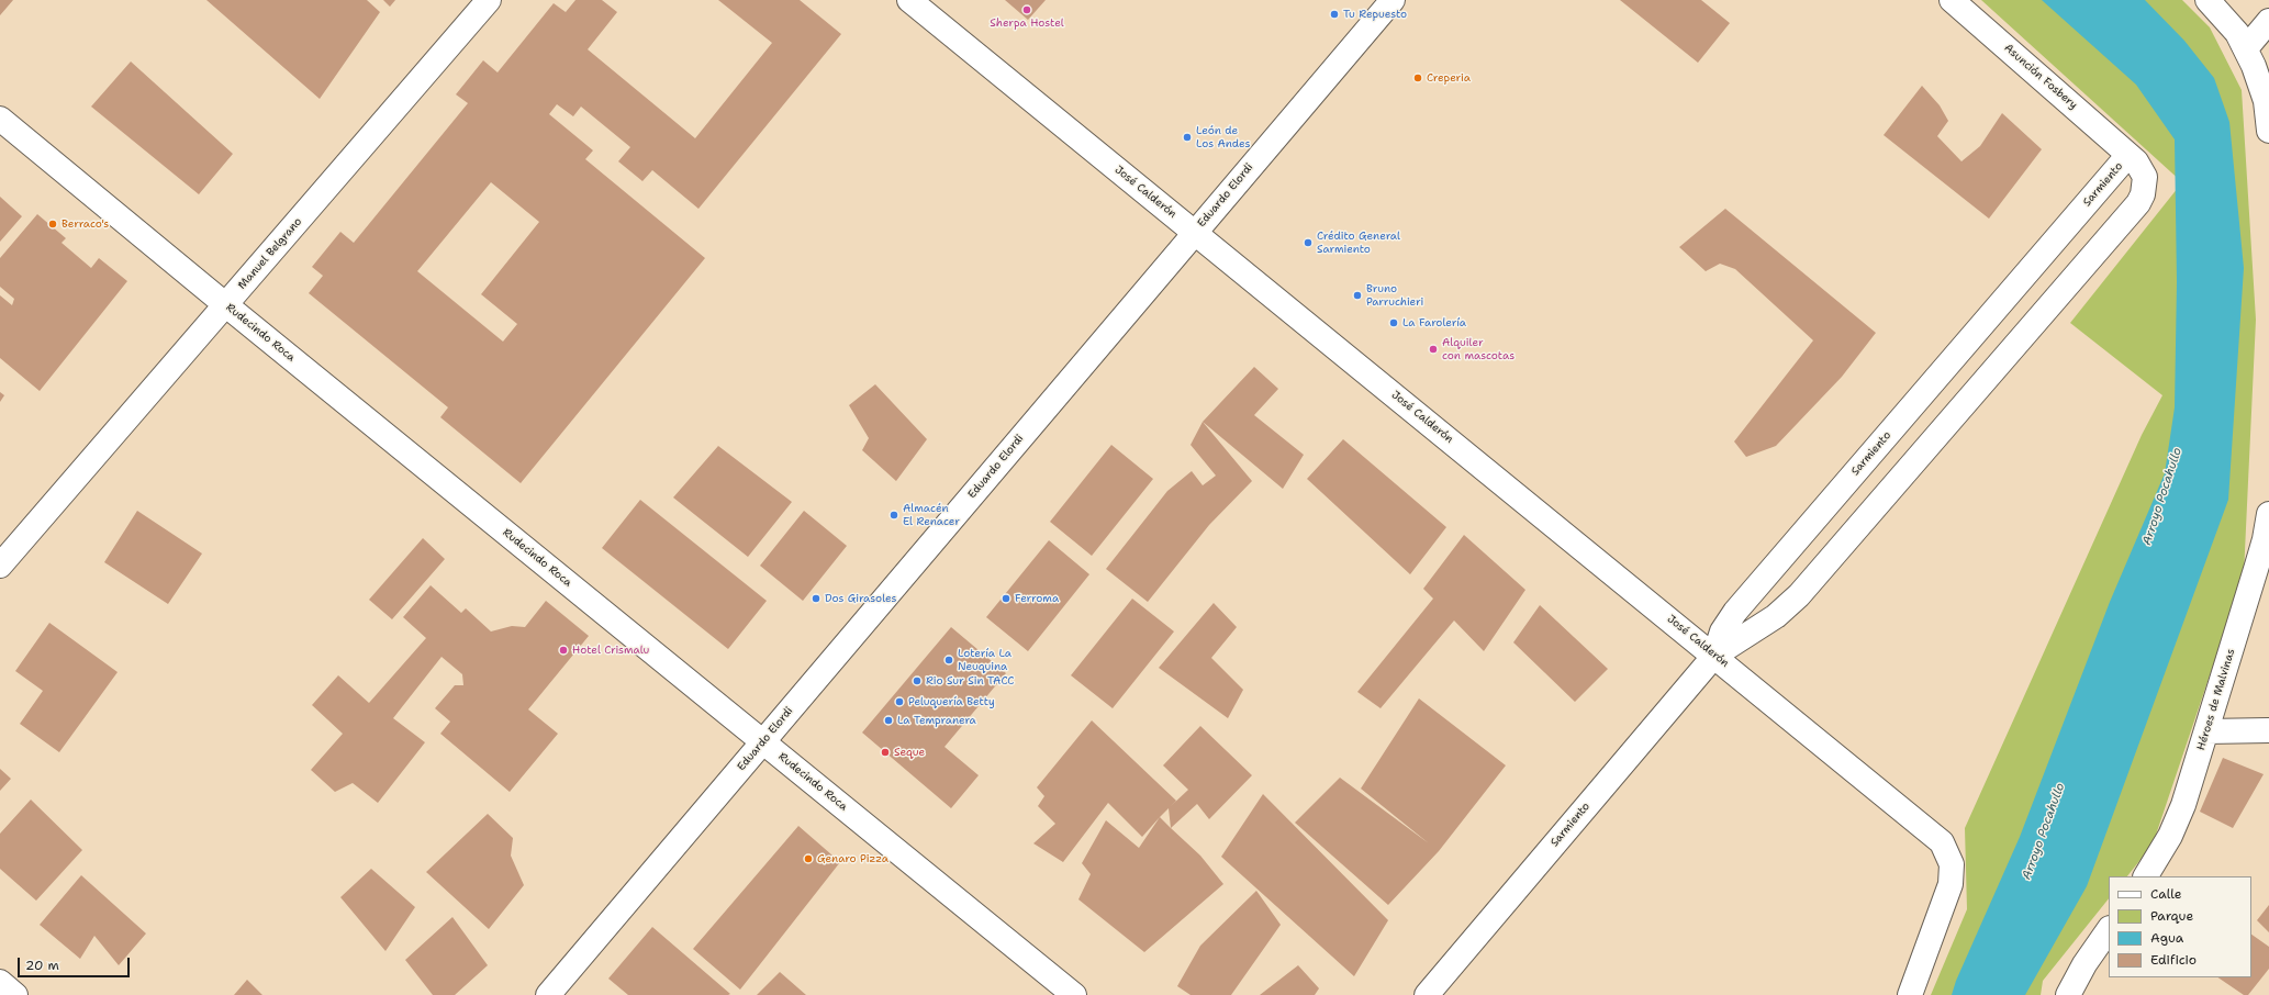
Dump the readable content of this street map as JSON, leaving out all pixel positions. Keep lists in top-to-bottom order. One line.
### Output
{"streets":{"street":["Asunción Fosbery","Sarmiento","José Calderón","Eduardo Elordi","Manuel Belgrano","Rudecindo Roca","Héroes de Malvinas"]},"crossings":[["Asunción Fosbery","Sarmiento"],["Sarmiento","José Calderón"],["José Calderón","Eduardo Elordi"],["Eduardo Elordi","Rudecindo Roca"],["Manuel Belgrano","Rudecindo Roca"]],"water":["Arroyo Pocahullo"],"places":["Sherpa Hostel","Tu Repuesto","Creperia","León de Los Andes","Berraco's","Crédito General Sarmiento","Bruno Parruchieri","La Farolería","Alquiler con mascotas","Almacén El Renacer","Dos Girasoles","Ferroma","Hotel Crismalu","Lotería La Neuquina","Rio Sur Sin TACC","Peluquería Betty","La Tempranera","Seque","Genaro Pizza"],"legend":["Calle","Parque","Agua","Edificio"],"scale_bar":"20 m"}
